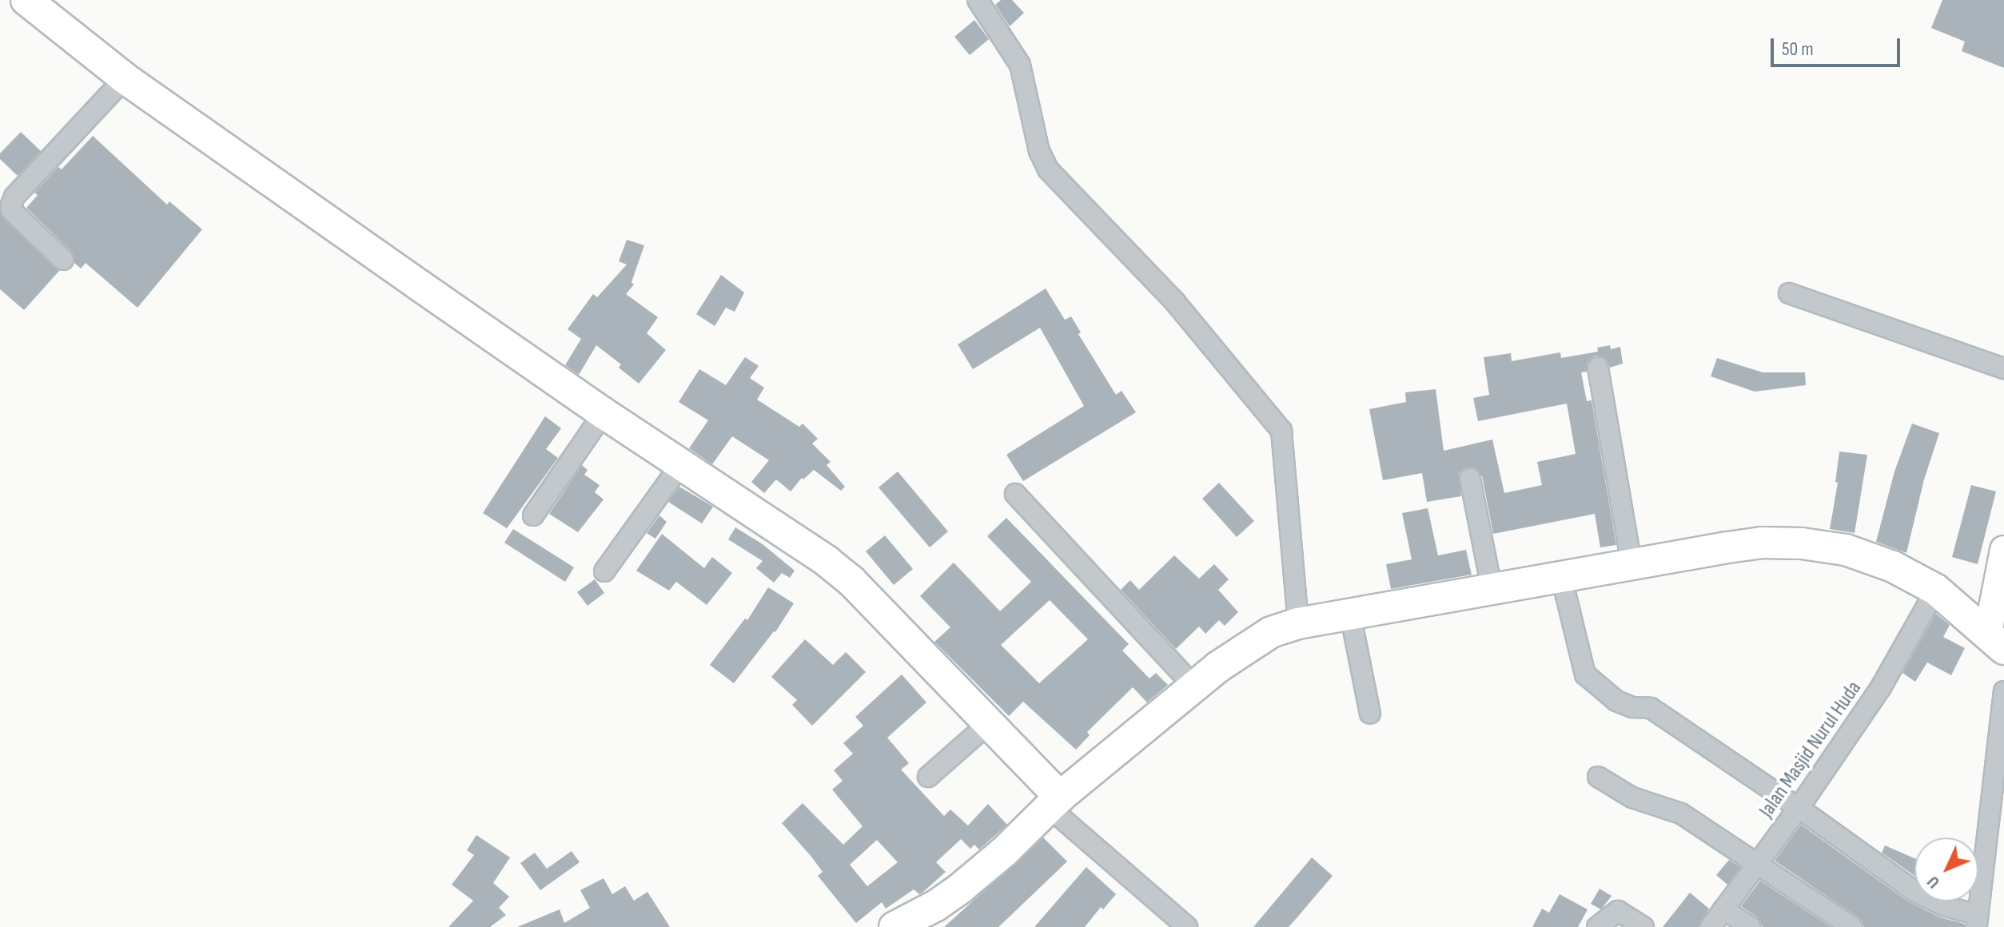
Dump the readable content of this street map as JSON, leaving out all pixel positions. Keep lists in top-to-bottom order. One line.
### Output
{"streets":{"street":["Jalan Masjid Nurul Huda"]},"scale_bar":"50 m","north":"bottom left"}
